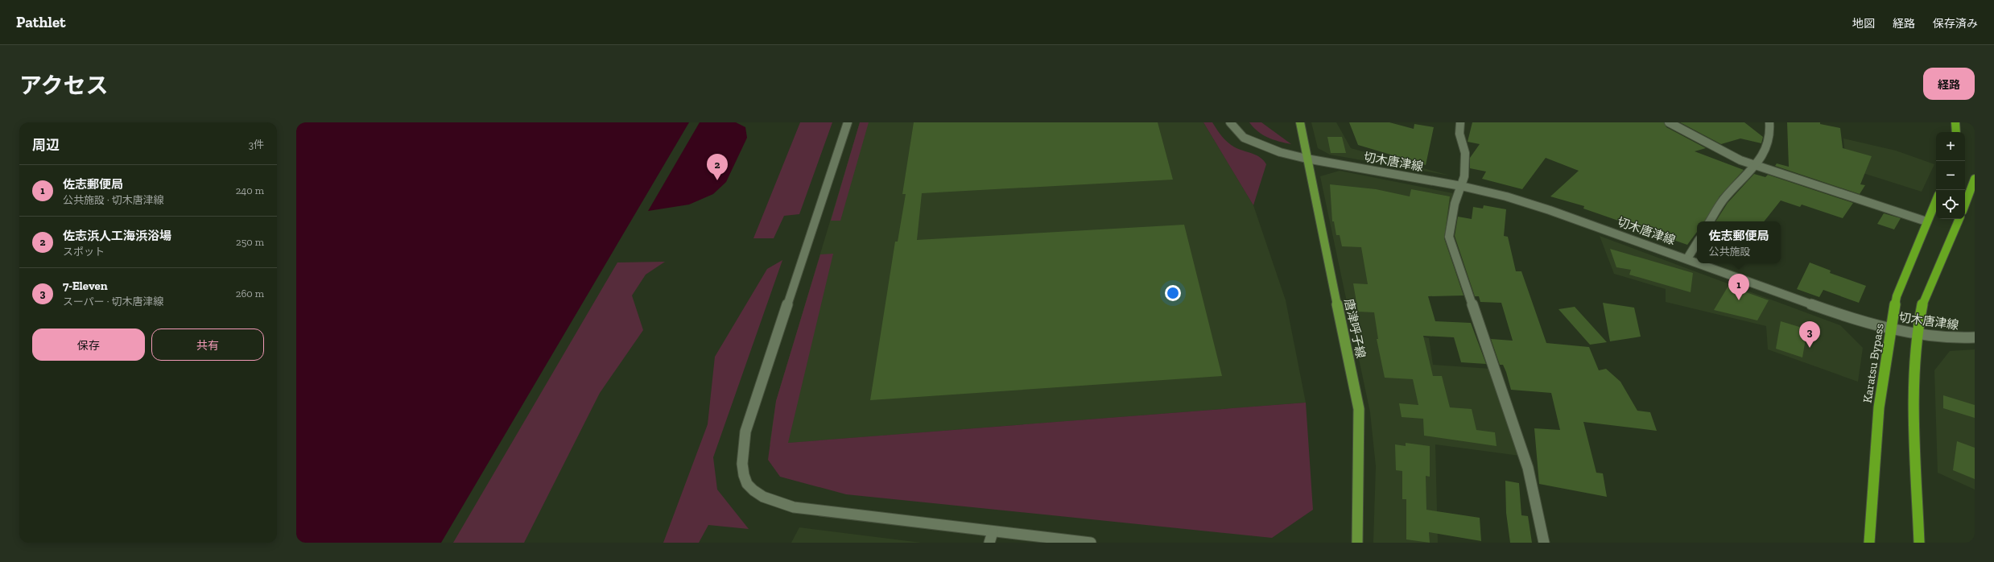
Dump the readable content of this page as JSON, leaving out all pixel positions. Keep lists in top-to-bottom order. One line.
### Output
{"streets":{"highway":["Karatsu Bypass"],"main road":["唐津呼子線"],"street":["切木唐津線"]},"crossings":[["切木唐津線","唐津呼子線"],["切木唐津線","Karatsu Bypass"]],"page":{"header":"Pathlet","nav":["地図","経路","保存済み"],"title":"アクセス","buttons":["経路",["保存","共有"]],"heading":["周辺","3件"],"map_buttons":["+","−"],"pins":["2","1","3"],"list":[{"mark":"1","name":"佐志郵便局","note":"公共施設 · 切木唐津線","value":"240 m"},{"mark":"2","name":"佐志浜人工海浜浴場","note":"スポット","value":"250 m"},{"mark":"3","name":"7-Eleven","note":"スーパー · 切木唐津線","value":"260 m"}],"popup":["佐志郵便局","公共施設"]}}
